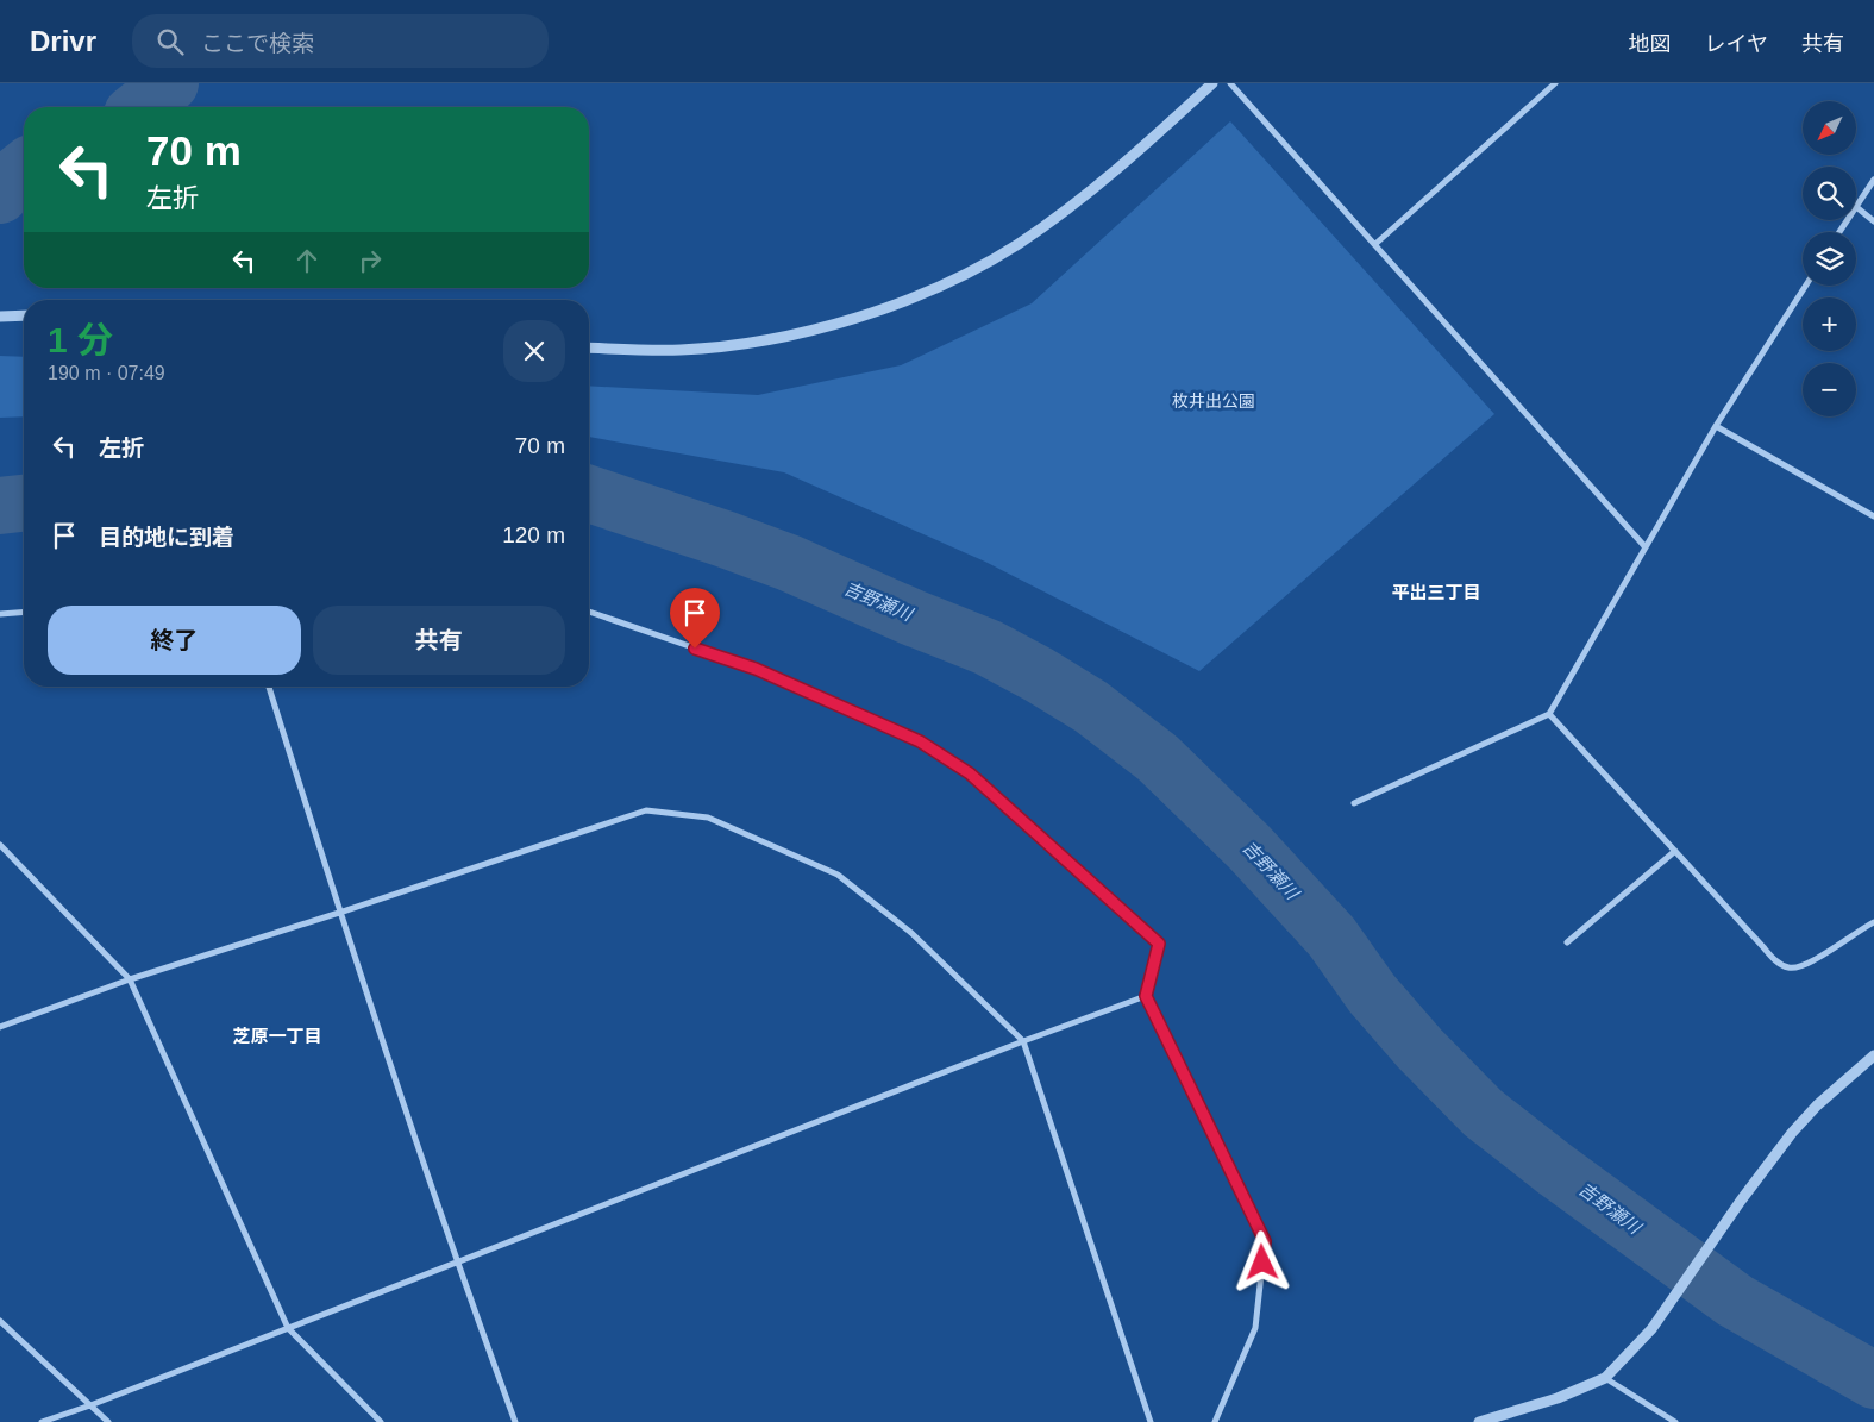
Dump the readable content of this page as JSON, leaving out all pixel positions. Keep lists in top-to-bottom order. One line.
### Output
{"districts":["平出三丁目","芝原一丁目"],"water":["吉野瀬川"],"parks":["枚井出公園"],"north":"bottom left","page":{"header":"Drivr","search":"ここで検索","nav":["地図","レイヤ","共有"],"map_buttons":["+","−"],"turn":["70 m","左折"],"heading":["1 分","190 m · 07:49"],"list":[{"name":"左折","value":"70 m"},{"name":"目的地に到着","value":"120 m"}],"buttons":["終了","共有"]}}
